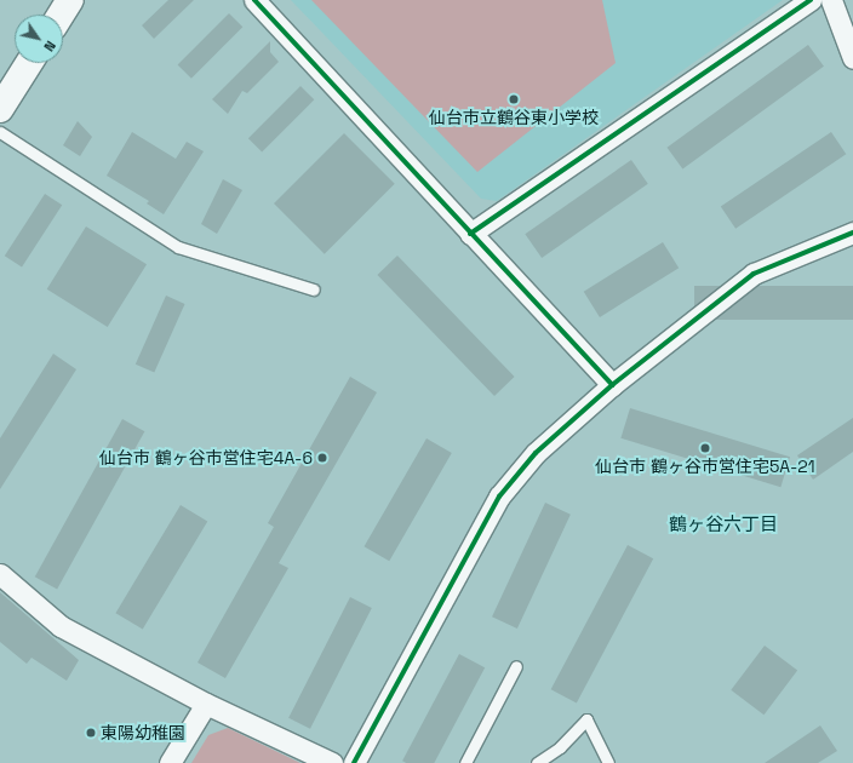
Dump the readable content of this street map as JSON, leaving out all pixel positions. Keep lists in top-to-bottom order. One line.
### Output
{"districts":["鶴ヶ谷六丁目"],"places":["仙台市立鶴谷東小学校","仙台市 鶴ヶ谷市営住宅5A-21","仙台市 鶴ヶ谷市営住宅4A-6","東陽幼稚園"],"north":"bottom right"}
